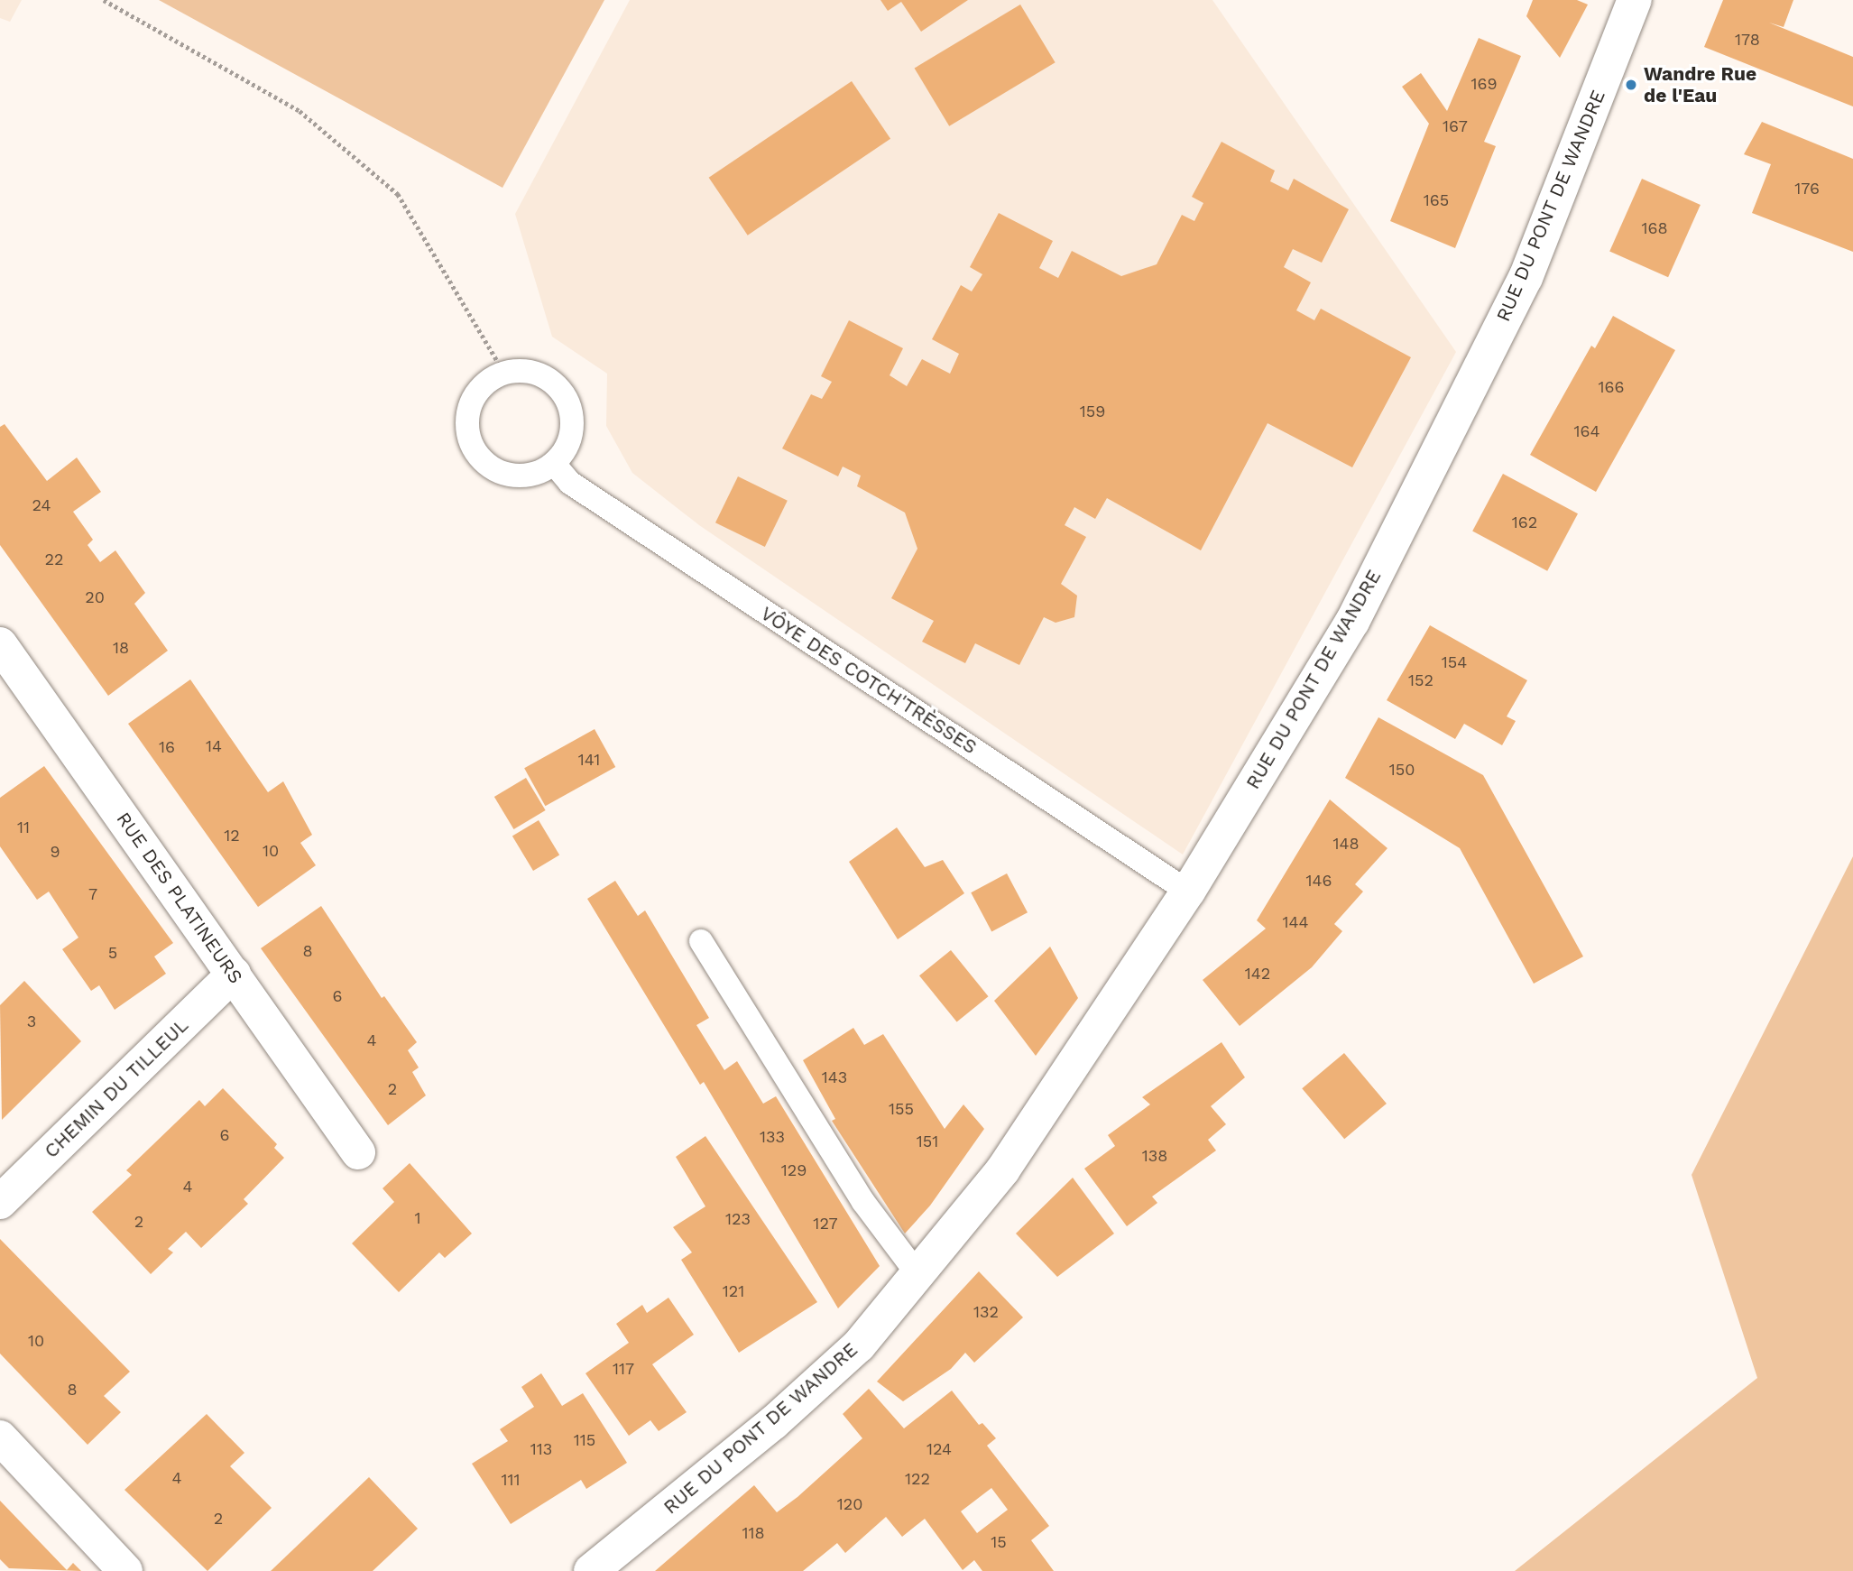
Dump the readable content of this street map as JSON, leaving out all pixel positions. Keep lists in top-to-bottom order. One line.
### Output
{"streets":{"street":["RUE DU PONT DE WANDRE","RUE DES PLATINEURS","CHEMIN DU TILLEUL"],"lane":["VÔYE DES COTCH'TRÈSSES"]},"crossings":[["RUE DU PONT DE WANDRE","VÔYE DES COTCH'TRÈSSES"],["RUE DES PLATINEURS","CHEMIN DU TILLEUL"]],"places":["Wandre Rue de l'Eau"],"house_numbers":["178","169","167","176","165","168","166","159","164","24","162","22","20","18","154","152","14","16","141","150","11","12","148","10","9","146","7","144","8","5","142","6","3","4","143","2","155","6","133","151","138","129","4","1","123","2","127","121","132","10","117","8","115","113","124","4","122","111","120","2","118","15"]}
